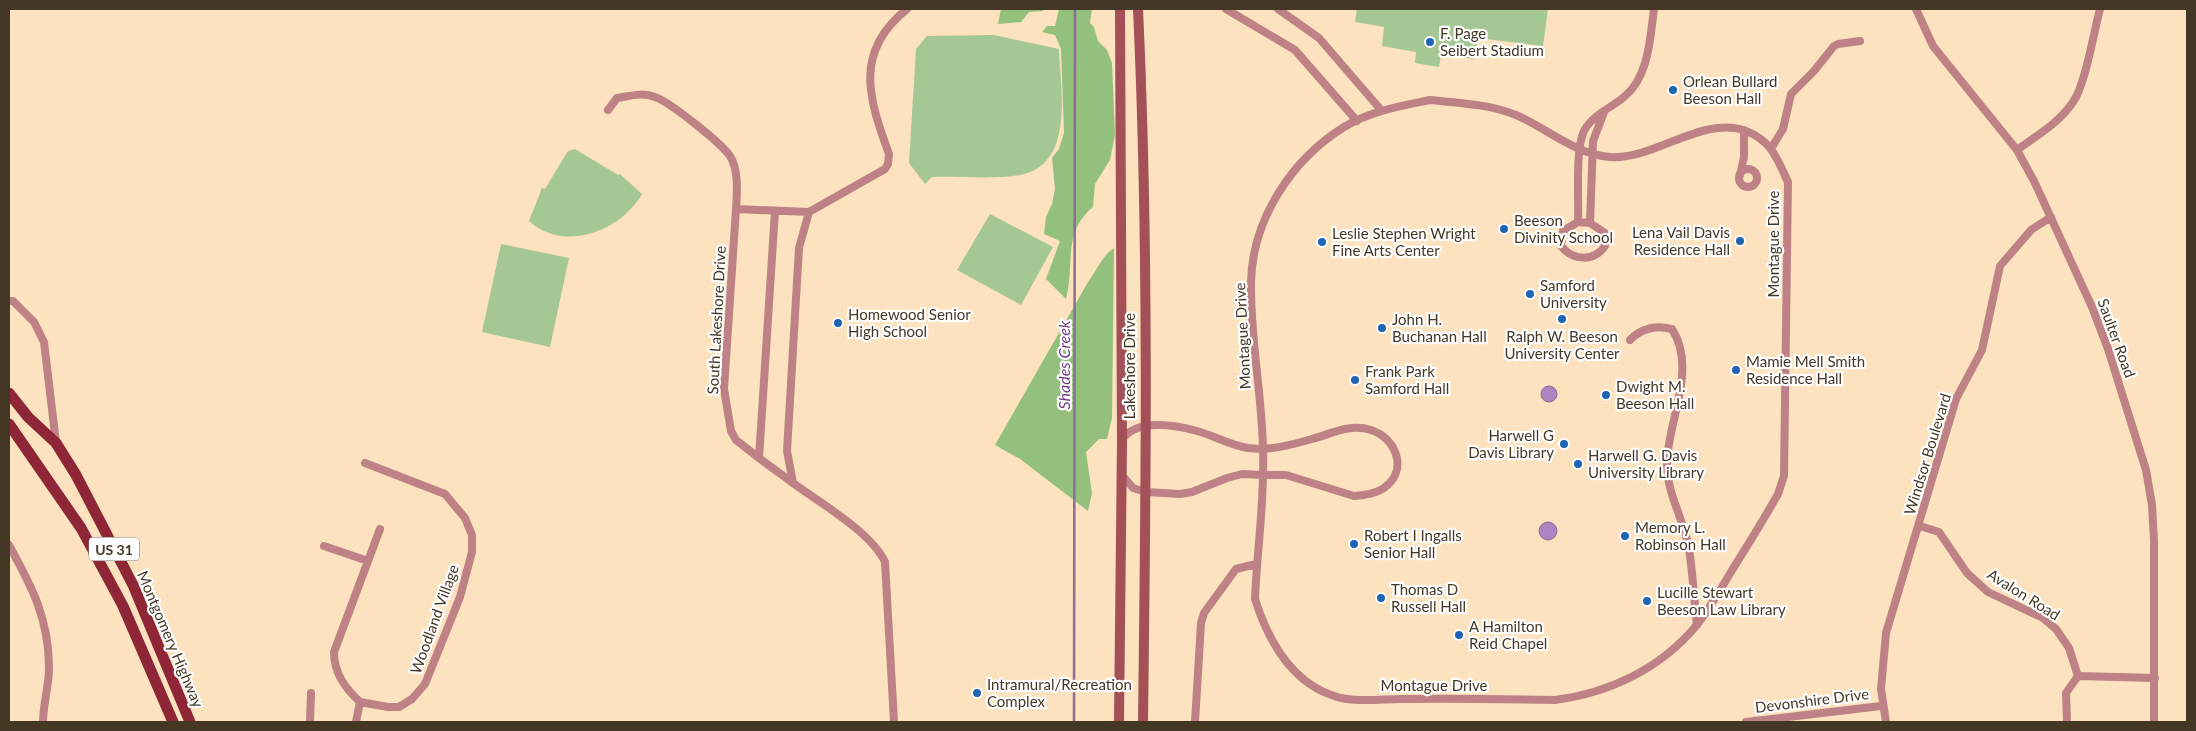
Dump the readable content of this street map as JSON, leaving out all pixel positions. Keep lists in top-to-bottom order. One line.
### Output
{"streets":{"main road":["Lakeshore Drive","US 31","Montgomery Highway"],"street":["Montague Drive","South Lakeshore Drive","Saulter Road","Windsor Boulevard","Avalon Road","Woodland Village","Devonshire Drive"]},"crossings":[["Saulter Road","Windsor Boulevard"],["Windsor Boulevard","Avalon Road"],["Windsor Boulevard","Devonshire Drive"]],"water":["Shades Creek"],"places":["F. Page Seibert Stadium","Orlean Bullard Beeson Hall","Beeson Divinity School","Lena Vail Davis Residence Hall","Leslie Stephen Wright Fine Arts Center","Samford University","Ralph W. Beeson University Center","Homewood Senior High School","John H. Buchanan Hall","Mamie Mell Smith Residence Hall","Frank Park Samford Hall","Dwight M. Beeson Hall","Harwell G Davis Library","Harwell G. Davis University Library","Memory L. Robinson Hall","Robert I Ingalls Senior Hall","Thomas D Russell Hall","Lucille Stewart Beeson Law Library","A Hamilton Reid Chapel","Intramural/Recreation Complex"]}
